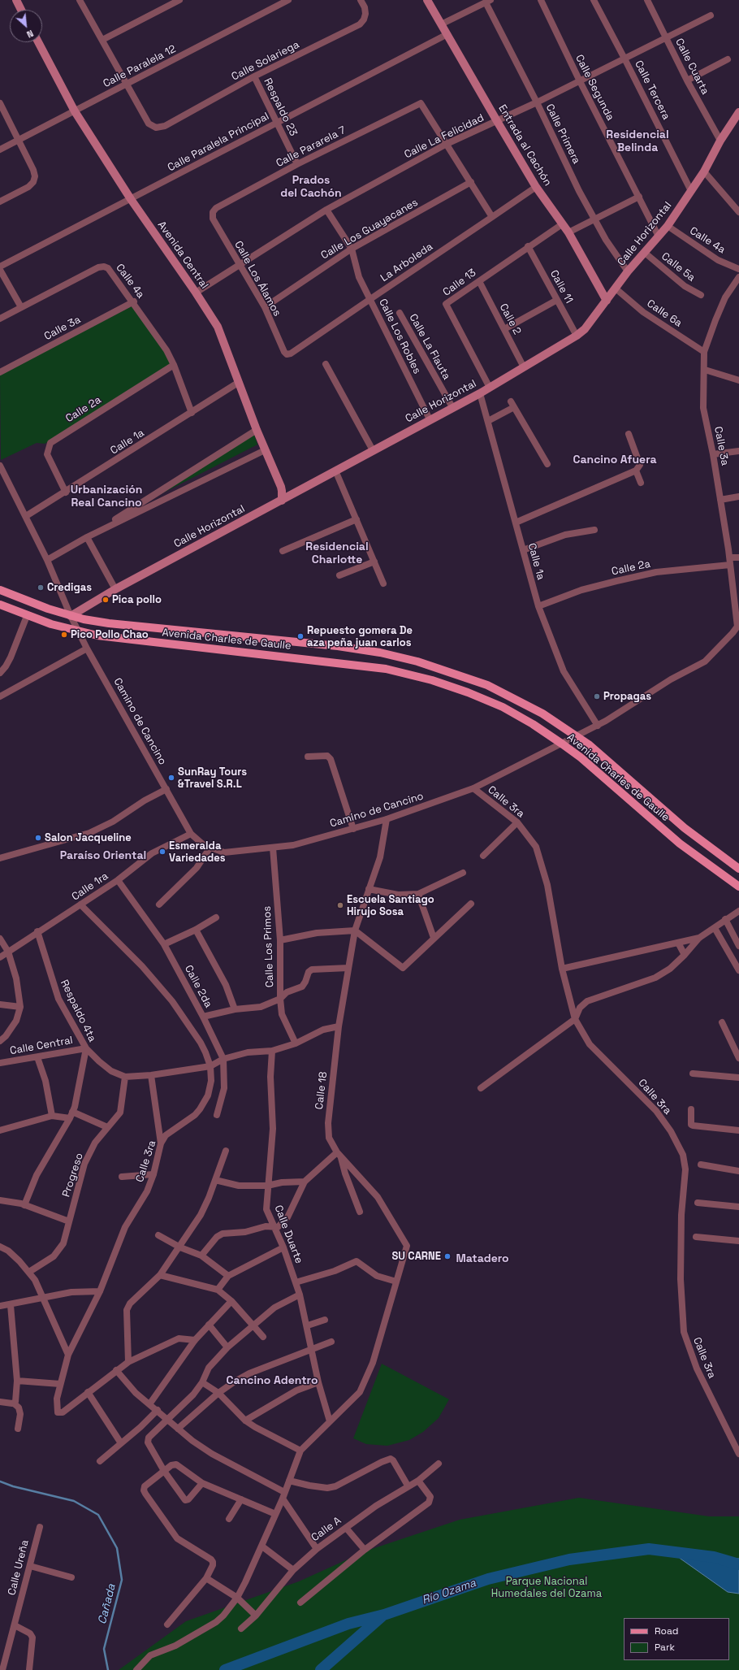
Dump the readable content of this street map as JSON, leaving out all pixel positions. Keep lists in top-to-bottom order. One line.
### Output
{"streets":{"main road":["Entrada al Cachón","Calle Horizontal","Avenida Central","Avenida Charles de Gaulle"],"street":["Calle Solariega","Calle Paralela 12","Calle Cuarta","Calle Segunda","Calle Tercera","Respaldo 23","Calle Primera","Calle La Felicidad","Calle Paralela Principal","Calle Pararela 7","Calle Los Guayacanes","Calle 4a","La Arboleda","Calle 5a","Calle Los Álamos","Calle 13","Calle 11","Calle 6a","Calle 2","Calle 3a","Calle Los Robles","Calle La Flauta","Calle 2a","Calle 1a","Camino de Cancino","Calle 3ra","Calle 1ra","Calle Los Primos","Calle 2da","Respaldo 4ta","Calle Central","Calle 18","Progreso","Calle Duarte","Calle A","Calle Ureña"]},"crossings":[["Calle Solariega","Calle Paralela 12"],["Calle Solariega","Respaldo 23"],["Calle Paralela 12","Avenida Central"],["Calle Cuarta","Calle La Felicidad"],["Calle Cuarta","Calle Horizontal"],["Calle Segunda","Calle La Felicidad"],["Calle Segunda","Calle Horizontal"],["Calle Tercera","Calle La Felicidad"],["Calle Tercera","Calle Horizontal"],["Respaldo 23","Calle Paralela Principal"],["Respaldo 23","Calle Pararela 7"],["Calle Primera","Calle La Felicidad"],["Calle Primera","Calle Horizontal"],["Calle La Felicidad","Entrada al Cachón"],["Calle La Felicidad","Calle Pararela 7"],["Calle La Felicidad","Avenida Central"],["Calle La Felicidad","Calle Los Álamos"],["Calle La Felicidad","Calle Los Robles"],["Calle Paralela Principal","Entrada al Cachón"],["Calle Paralela Principal","Avenida Central"],["Entrada al Cachón","Calle Horizontal"],["Entrada al Cachón","La Arboleda"],["Entrada al Cachón","Calle 13"],["Calle Pararela 7","Calle Los Álamos"],["Calle Los Guayacanes","Calle Los Álamos"],["Calle Los Guayacanes","Calle Los Robles"],["Calle Horizontal","Calle 4a"],["Calle Horizontal","Avenida Central"],["Calle Horizontal","Calle 5a"],["Calle Horizontal","Calle 13"],["Calle Horizontal","Calle 11"],["Calle Horizontal","Calle 6a"],["Calle Horizontal","Calle 2"],["Calle Horizontal","Calle Los Robles"],["Calle Horizontal","Calle La Flauta"],["Calle Horizontal","Calle 1a"],["Calle Horizontal","Avenida Charles de Gaulle"],["Calle Horizontal","Camino de Cancino"],["Calle 4a","Calle 3a"],["Calle 4a","Calle 2a"],["Calle 4a","Calle 1a"],["Avenida Central","Calle 1a"],["La Arboleda","Calle Los Álamos"],["La Arboleda","Calle Los Robles"],["Calle 13","Calle 11"],["Calle 13","Calle 2"],["Calle 6a","Calle 3a"],["Calle 3a","Calle 2a"],["Calle 3a","Camino de Cancino"],["Calle 2a","Calle 1a"],["Calle 1a","Camino de Cancino"],["Avenida Charles de Gaulle","Camino de Cancino"],["Camino de Cancino","Calle 3ra"],["Camino de Cancino","Calle 1ra"],["Camino de Cancino","Calle Los Primos"],["Camino de Cancino","Calle 18"],["Calle 3ra","Calle 1ra"],["Calle 1ra","Calle 2da"],["Calle 1ra","Respaldo 4ta"],["Respaldo 4ta","Calle Central"],["Calle 18","Calle Duarte"]],"districts":["Residencial Belinda","Prados del Cachón","Cancino Afuera","Urbanización Real Cancino","Residencial Charlotte","Paraíso Oriental","Matadero","Cancino Adentro"],"water":["Río Ozama","Cañada"],"parks":["Parque Nacional Humedales del Ozama"],"places":["Credigas","Pica pollo","Pico Pollo Chao","Repuesto gomera De aza peña juan carlos","Propagas","SunRay Tours &Travel S.R.L","Salon Jacqueline","Esmeralda Variedades","Escuela Santiago Hirujo Sosa","SU CARNE"],"legend":["Road","Park"],"north":"bottom right"}
